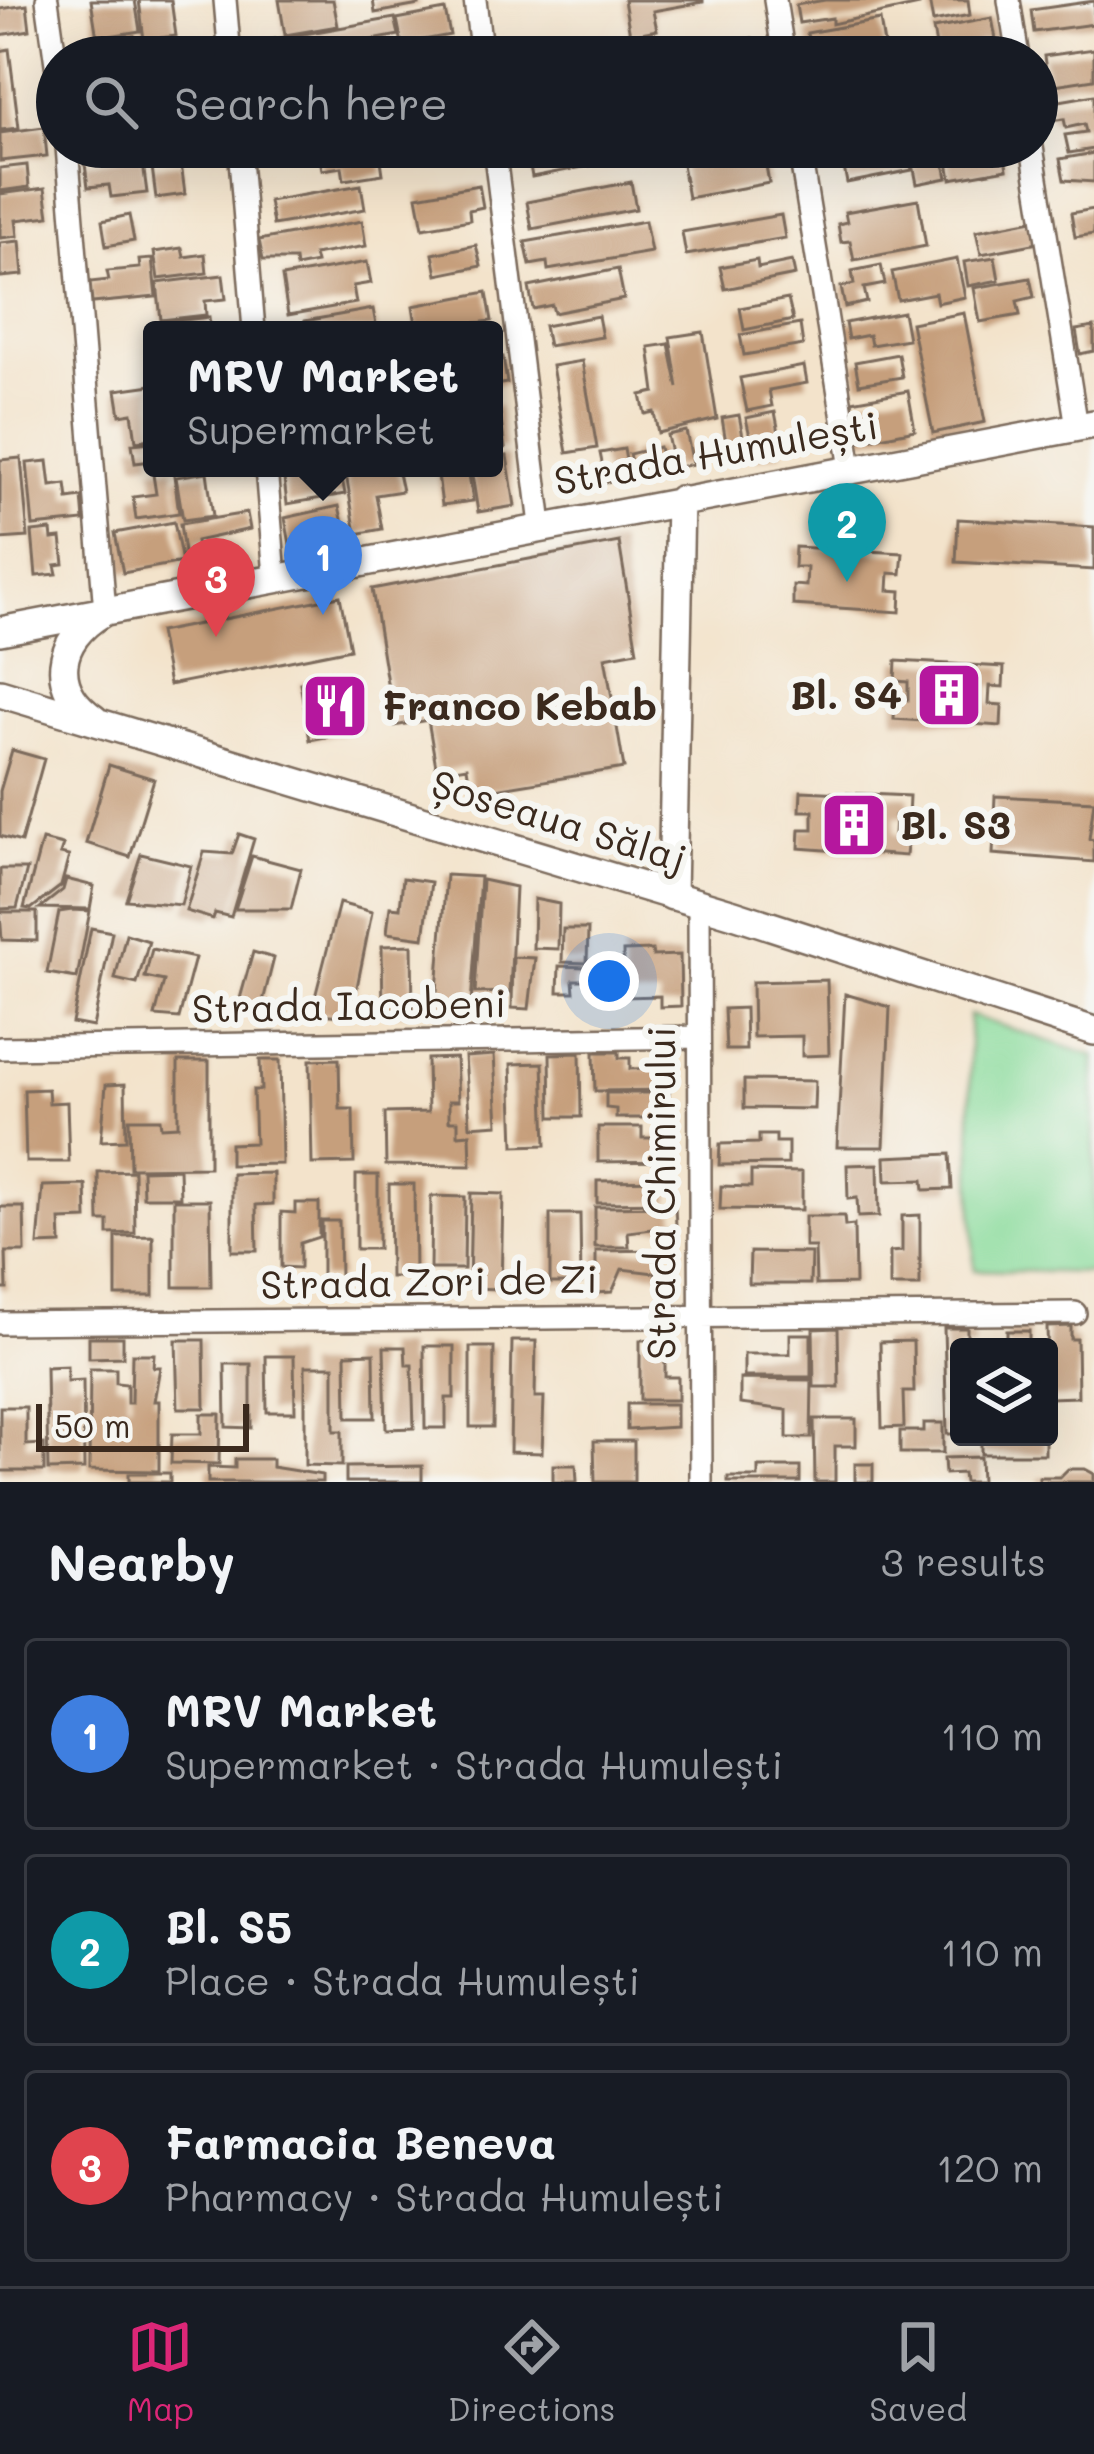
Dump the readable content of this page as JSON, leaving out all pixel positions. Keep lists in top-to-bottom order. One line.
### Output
{"streets":{"street":["Strada Humulești","Șoseaua Sălaj","Strada Iacobeni","Strada Chimirului","Strada Zori de Zi"]},"crossings":[["Strada Humulești","Strada Chimirului"],["Șoseaua Sălaj","Strada Chimirului"],["Strada Iacobeni","Strada Chimirului"],["Strada Chimirului","Strada Zori de Zi"]],"places":{"building":["Bl. S4","Bl. S3"],"restaurant":["Franco Kebab"]},"scale_bar":"50 m","page":{"search":"Search here","popup":["MRV Market","Supermarket"],"pins":["2","1","3"],"scale":"50 m","heading":["Nearby","3 results"],"list":[{"mark":"1","name":"MRV Market","note":"Supermarket · Strada Humulești","value":"110 m"},{"mark":"2","name":"Bl. S5","note":"Place · Strada Humulești","value":"110 m"},{"mark":"3","name":"Farmacia Beneva","note":"Pharmacy · Strada Humulești","value":"120 m"}],"nav":["Map","Directions","Saved"]}}
